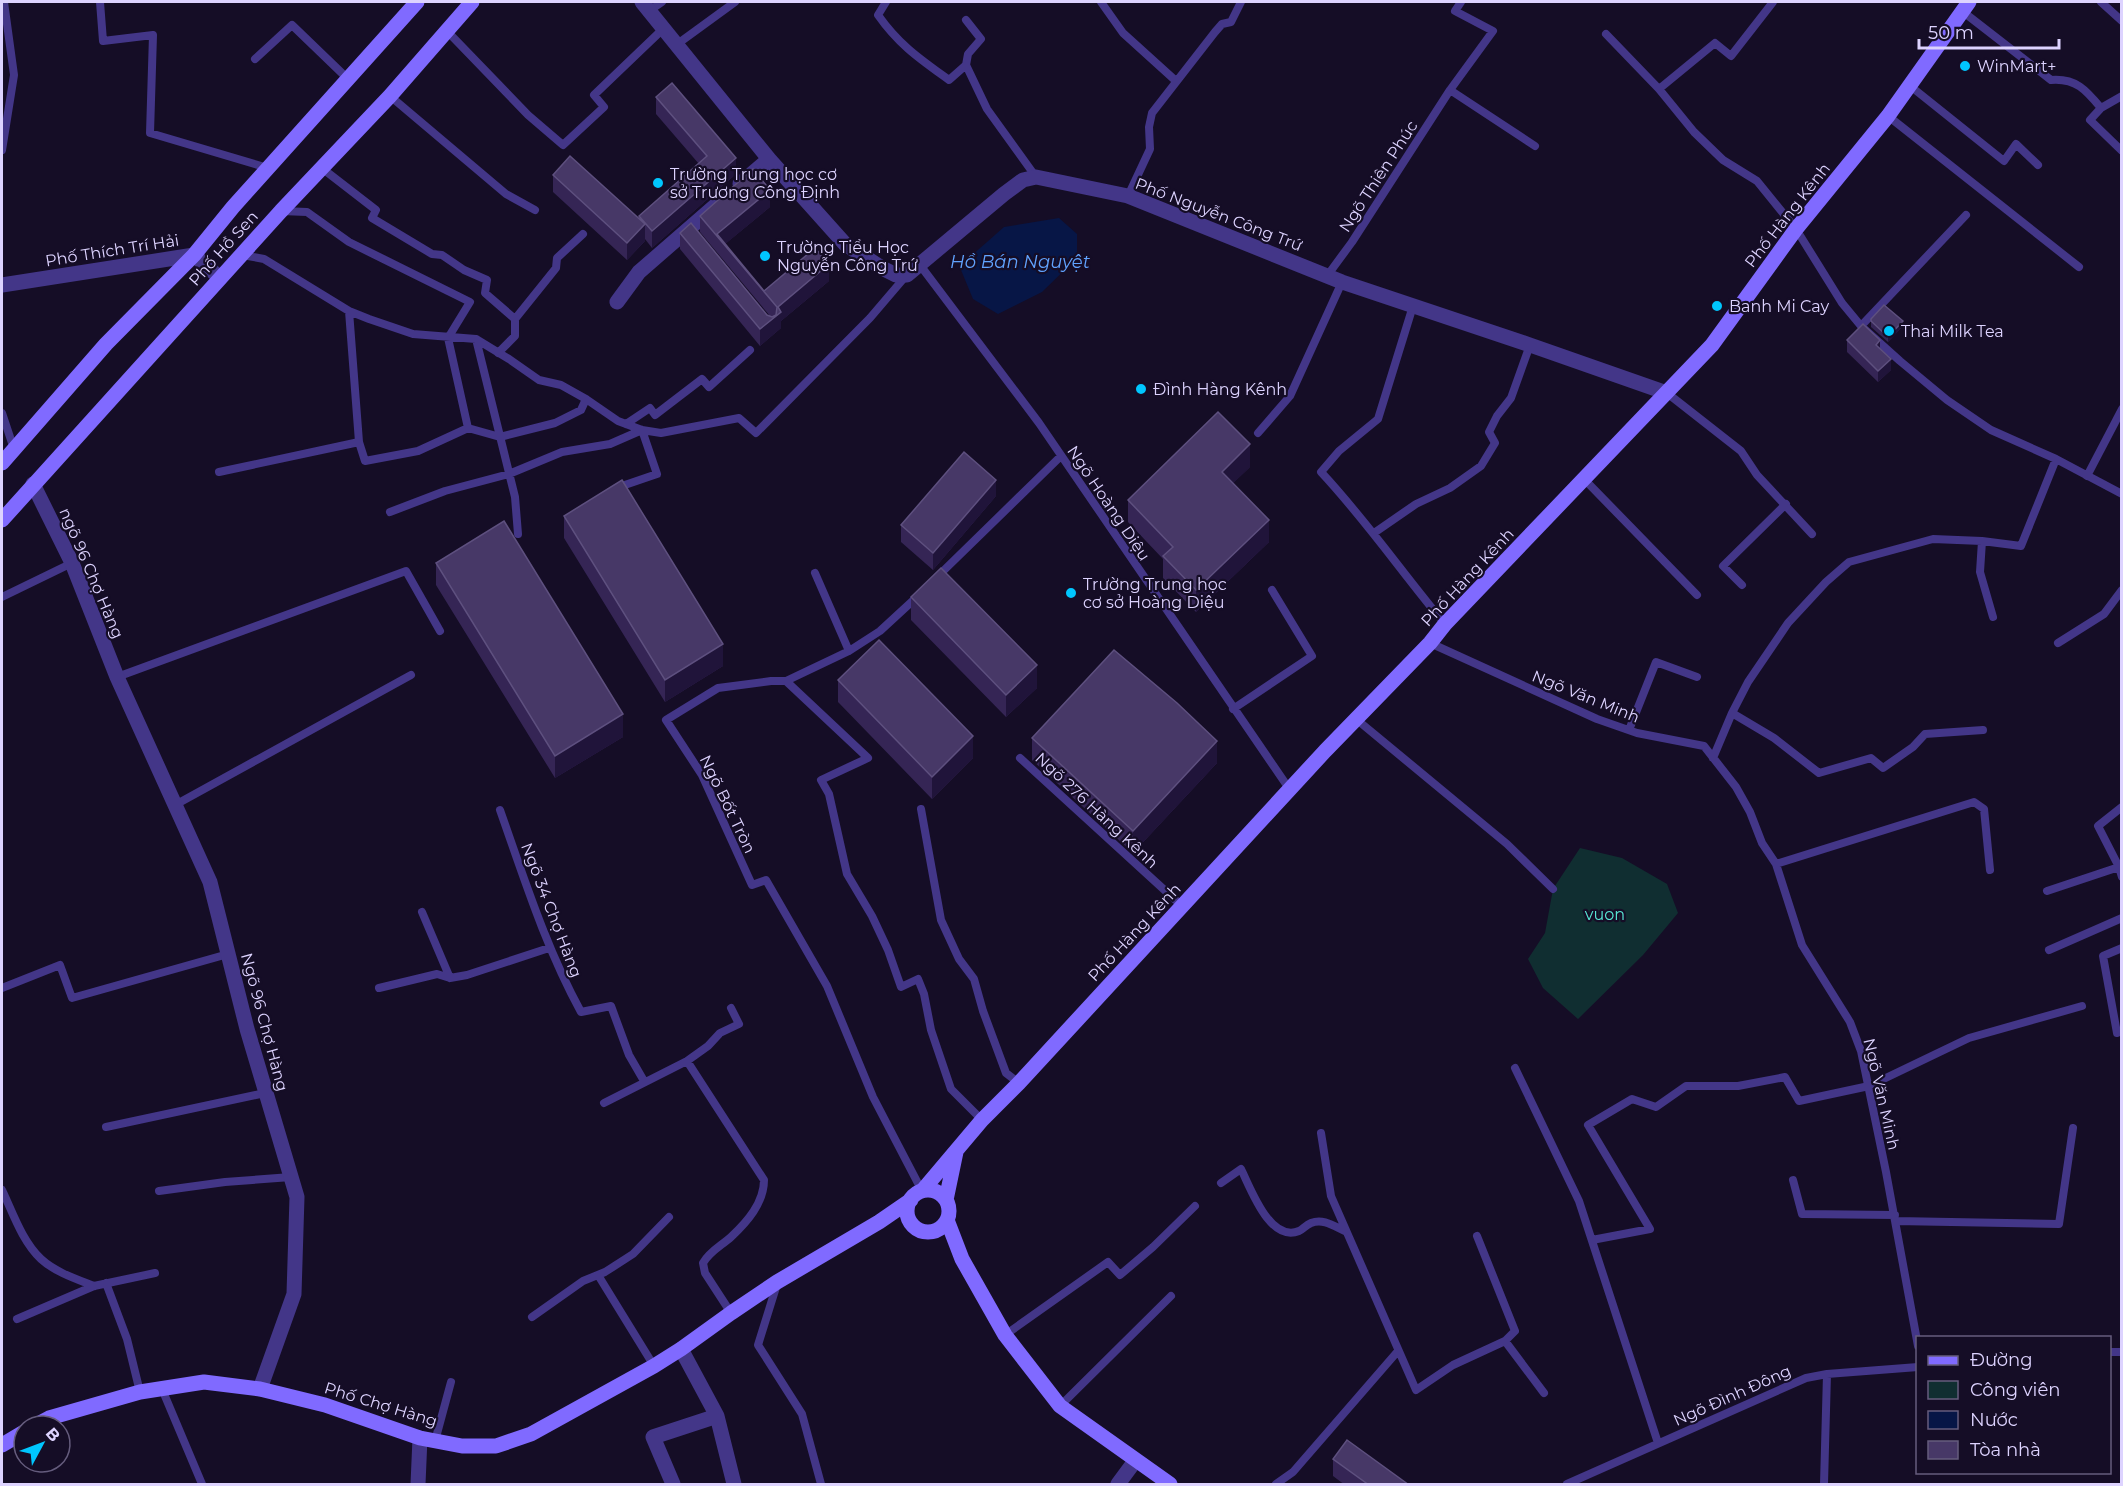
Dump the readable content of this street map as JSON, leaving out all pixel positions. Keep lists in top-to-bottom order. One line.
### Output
{"streets":{"street":["Phố Nguyễn Công Trứ","Phố Hàng Kênh","Phố Hồ Sen","Phố Thích Trí Hải","ngõ 96 Chợ Hàng","Ngõ 96 Chợ Hàng","Phố Chợ Hàng"],"lane":["Ngõ Thiên Phúc","Ngõ Hoàng Diệu","Ngõ Văn Minh","Ngõ Bốt Tròn","Ngõ 276 Hàng Kênh","Ngõ 34 Chợ Hàng","Ngõ Đình Đông"]},"crossings":[["Ngõ Thiên Phúc","Phố Nguyễn Công Trứ"],["Phố Nguyễn Công Trứ","Phố Hàng Kênh"],["Phố Hàng Kênh","Ngõ Hoàng Diệu"],["Phố Hàng Kênh","Ngõ Văn Minh"],["Phố Hàng Kênh","Ngõ Bốt Tròn"],["Phố Hàng Kênh","Ngõ 276 Hàng Kênh"],["Phố Hàng Kênh","Phố Chợ Hàng"],["Phố Hồ Sen","Phố Thích Trí Hải"],["Phố Hồ Sen","ngõ 96 Chợ Hàng"],["ngõ 96 Chợ Hàng","Ngõ 96 Chợ Hàng"],["Ngõ Bốt Tròn","Phố Chợ Hàng"],["Ngõ 96 Chợ Hàng","Phố Chợ Hàng"]],"water":["Hồ Bán Nguyệt"],"parks":["vuon"],"places":["WinMart+","Trường Trung học cơ sở Trương Công Định","Trường Tiểu Học Nguyễn Công Trứ","Banh Mi Cay","Thai Milk Tea","Đình Hàng Kênh","Trường Trung học cơ sở Hoàng Diệu"],"legend":["Đường","Công viên","Nước","Tòa nhà"],"scale_bar":"50 m","north":"top right"}
